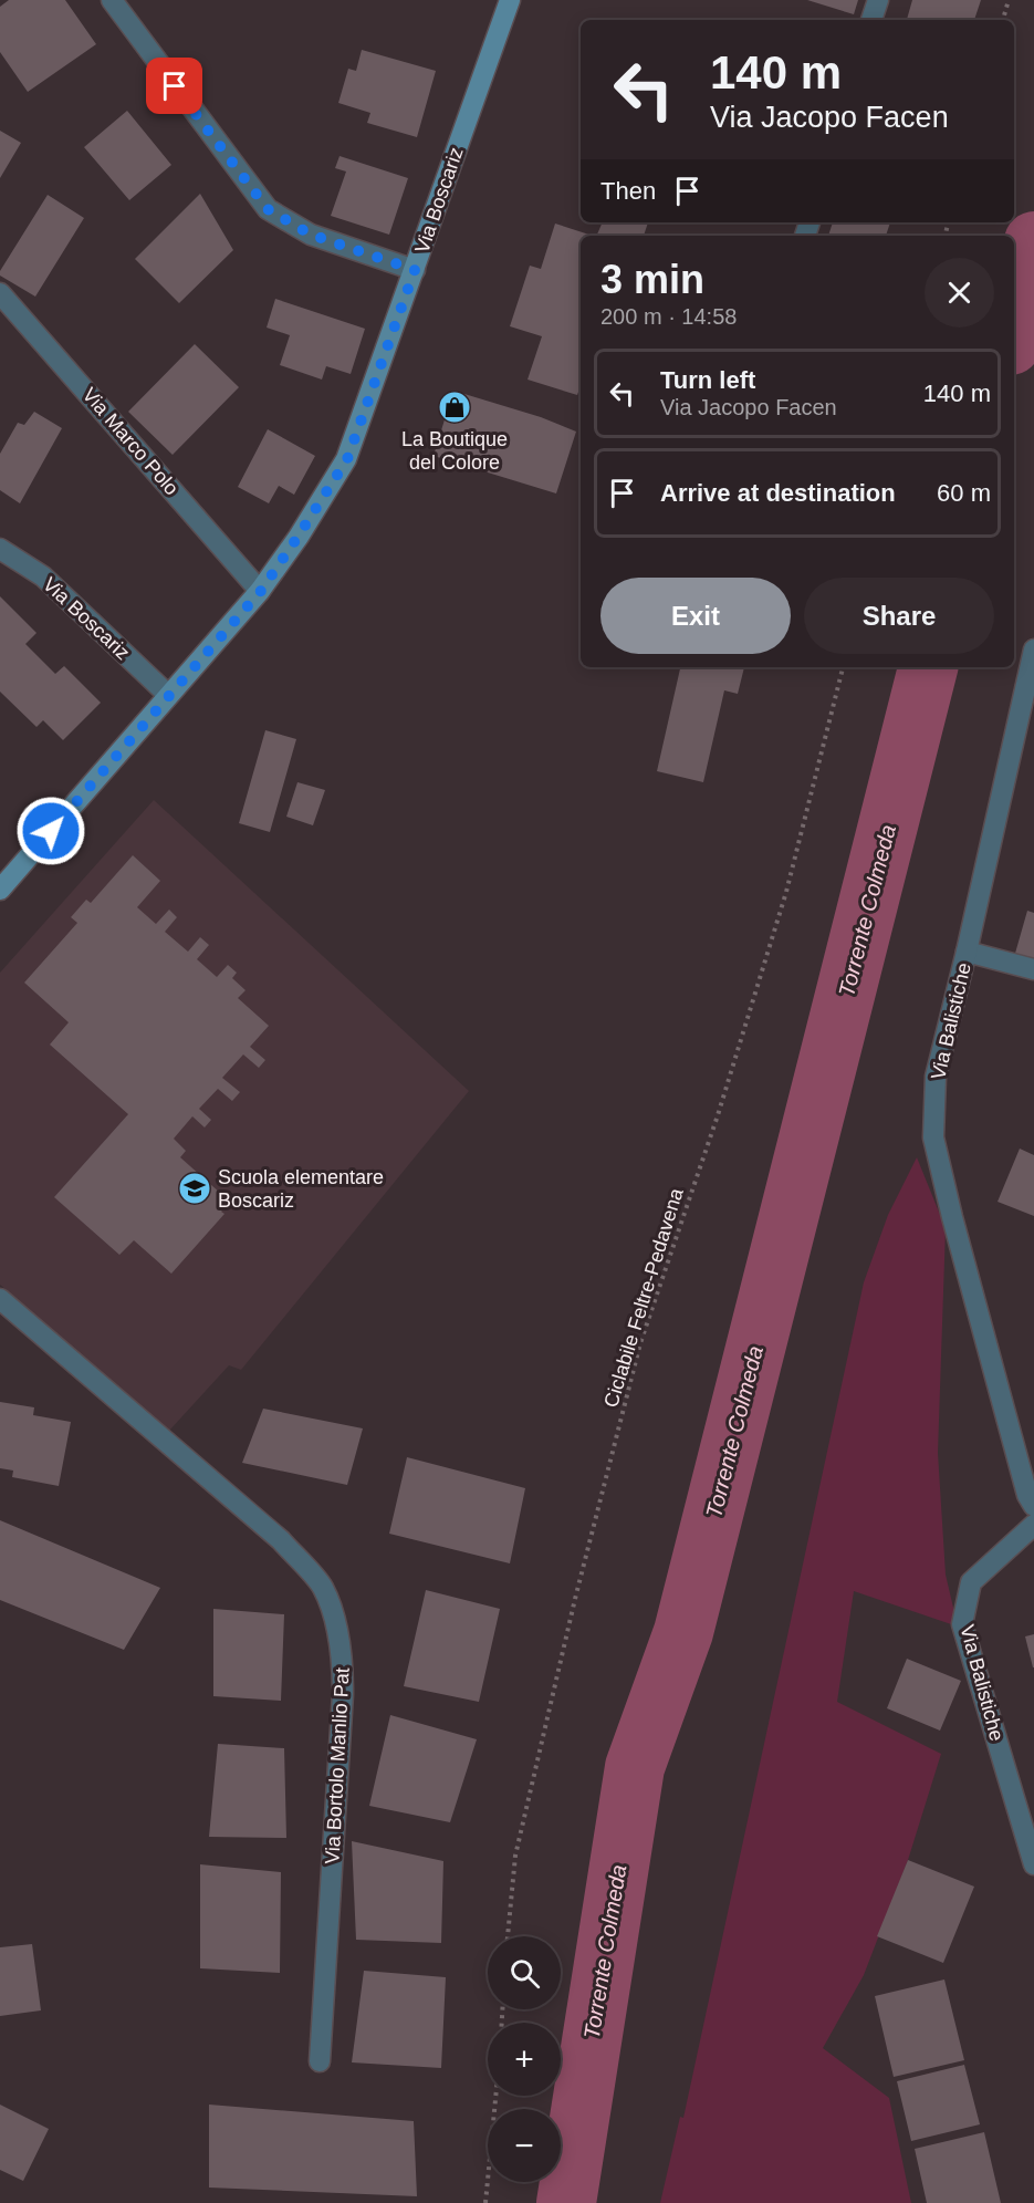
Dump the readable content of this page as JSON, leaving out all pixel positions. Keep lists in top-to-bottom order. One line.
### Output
{"streets":{"street":["Via Boscariz","Via Marco Polo","Via Balistiche","Via Bortolo Manlio Pat"],"path":["Ciclabile Feltre-Pedavena"]},"crossings":[["Via Boscariz","Via Marco Polo"]],"water":["Torrente Colmeda"],"places":{"shop":["La Boutique del Colore"],"school or university":["Scuola elementare Boscariz"]},"page":{"turn":["140 m","Via Jacopo Facen"],"then":"Then","heading":["3 min","200 m · 14:58"],"list":[{"name":"Turn left","note":"Via Jacopo Facen","value":"140 m"},{"name":"Arrive at destination","value":"60 m"}],"buttons":["Exit","Share"],"map_buttons":["+","−"]}}
